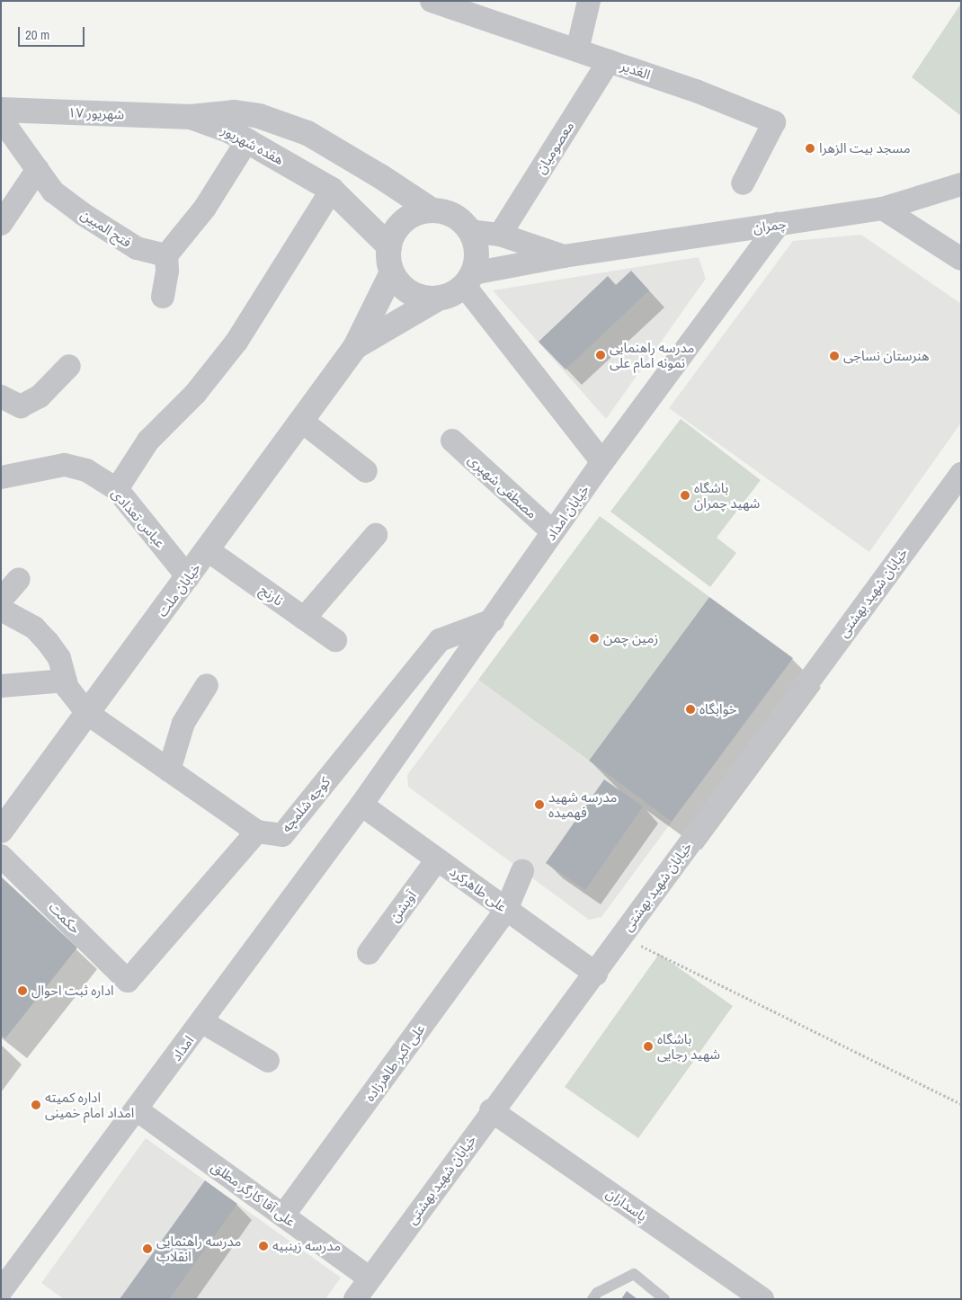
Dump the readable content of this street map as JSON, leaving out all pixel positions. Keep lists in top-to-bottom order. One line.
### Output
{"streets":{"street":["الغدیر","۱۷ شهریور","هفده شهریور","معصومیان","چمران","فتح المبین","مصطفی شهپری","خیابان امداد","عباس تعدادی","خیابان ملت","خیابان شهید بهشتی","نارنج","کوچه شلمچه","علی طاهرکرد","آویشن","حکمت","امداد","علی اکبر طاهرزاده","علی آقا کارگر مطلق","پاسداران"]},"crossings":[["الغدیر","معصومیان"],["۱۷ شهریور","هفده شهریور"],["هفده شهریور","چمران"],["چمران","خیابان امداد"],["مصطفی شهپری","خیابان امداد"],["خیابان امداد","کوچه شلمچه"],["خیابان امداد","علی طاهرکرد"],["خیابان امداد","امداد"],["عباس تعدادی","خیابان ملت"],["خیابان ملت","نارنج"],["خیابان ملت","کوچه شلمچه"],["خیابان شهید بهشتی","علی طاهرکرد"],["خیابان شهید بهشتی","علی آقا کارگر مطلق"],["خیابان شهید بهشتی","پاسداران"],["کوچه شلمچه","حکمت"],["علی طاهرکرد","آویشن"],["علی طاهرکرد","امداد"],["علی طاهرکرد","علی اکبر طاهرزاده"],["امداد","علی آقا کارگر مطلق"],["علی اکبر طاهرزاده","علی آقا کارگر مطلق"]],"places":["مسجد بیت الزهرا","مدرسه راهنمایی نمونه امام علی","هنرستان نساجی","باشگاه شهید چمران","زمین چمن","خوابگاه","مدرسه شهید فهمیده","اداره ثبت احوال","باشگاه شهید رجایی","اداره کمیته امداد امام خمینی","مدرسه زینبیه","مدرسه راهنمایی انقلاب"],"scale_bar":"20 m"}
